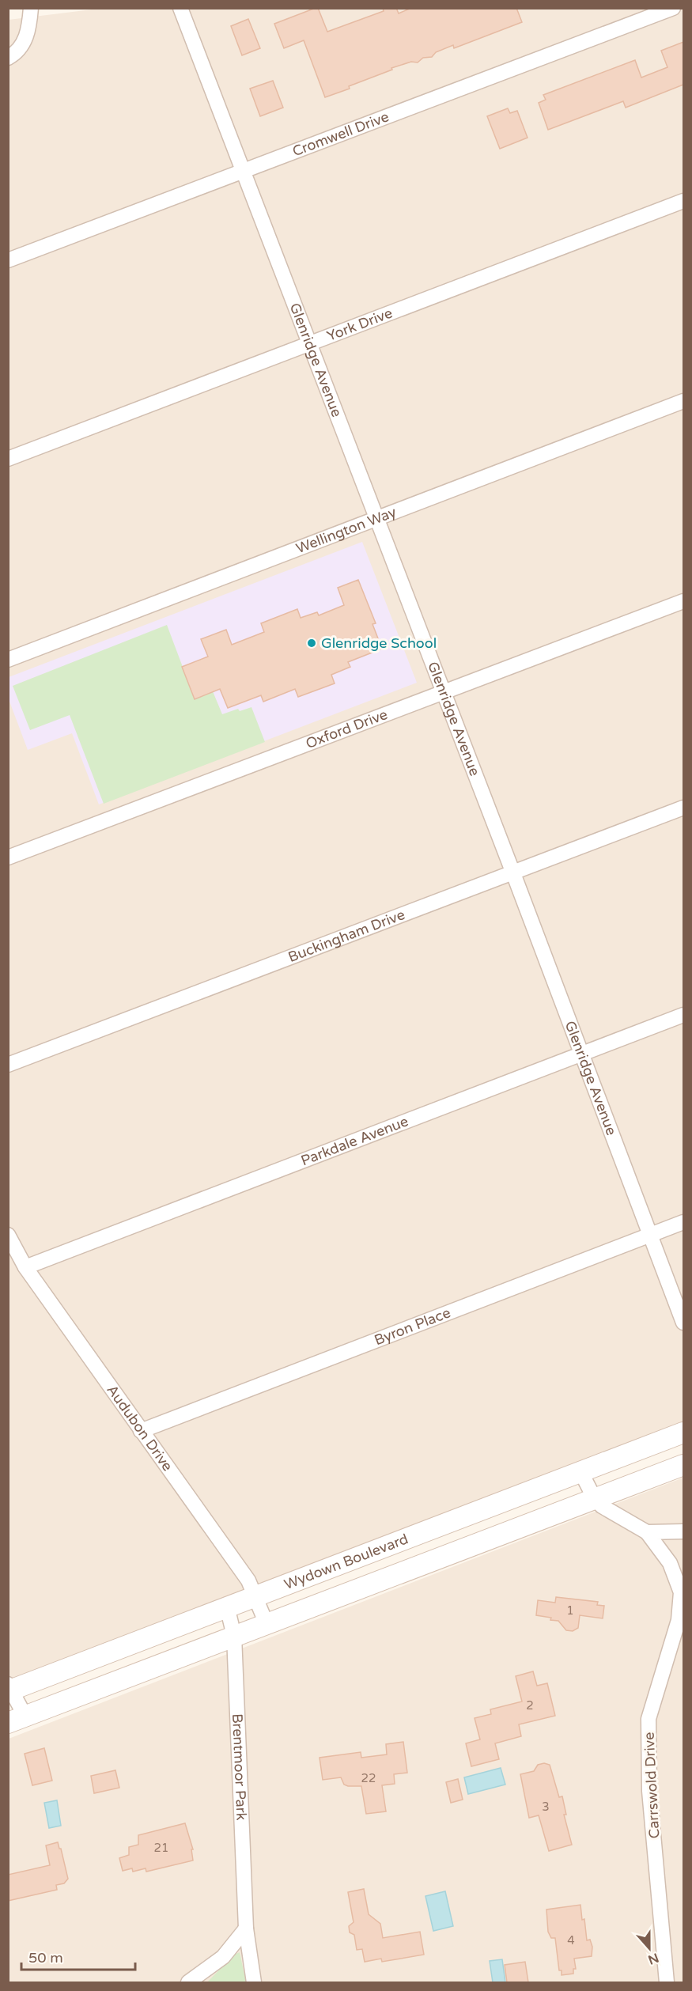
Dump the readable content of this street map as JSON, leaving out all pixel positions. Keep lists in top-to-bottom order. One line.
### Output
{"streets":{"street":["Cromwell Drive","York Drive","Glenridge Avenue","Wellington Way","Oxford Drive","Buckingham Drive","Parkdale Avenue","Byron Place","Audubon Drive","Wydown Boulevard","Brentmoor Park","Carrswold Drive"]},"crossings":[["Cromwell Drive","Glenridge Avenue"],["York Drive","Glenridge Avenue"],["Glenridge Avenue","Wellington Way"],["Glenridge Avenue","Oxford Drive"],["Glenridge Avenue","Buckingham Drive"],["Glenridge Avenue","Parkdale Avenue"],["Glenridge Avenue","Byron Place"],["Parkdale Avenue","Audubon Drive"],["Byron Place","Audubon Drive"],["Audubon Drive","Wydown Boulevard"],["Wydown Boulevard","Brentmoor Park"],["Wydown Boulevard","Carrswold Drive"]],"places":["Glenridge School"],"house_numbers":["1","2","22","3","21","4"],"scale_bar":"50 m","north":"bottom"}
